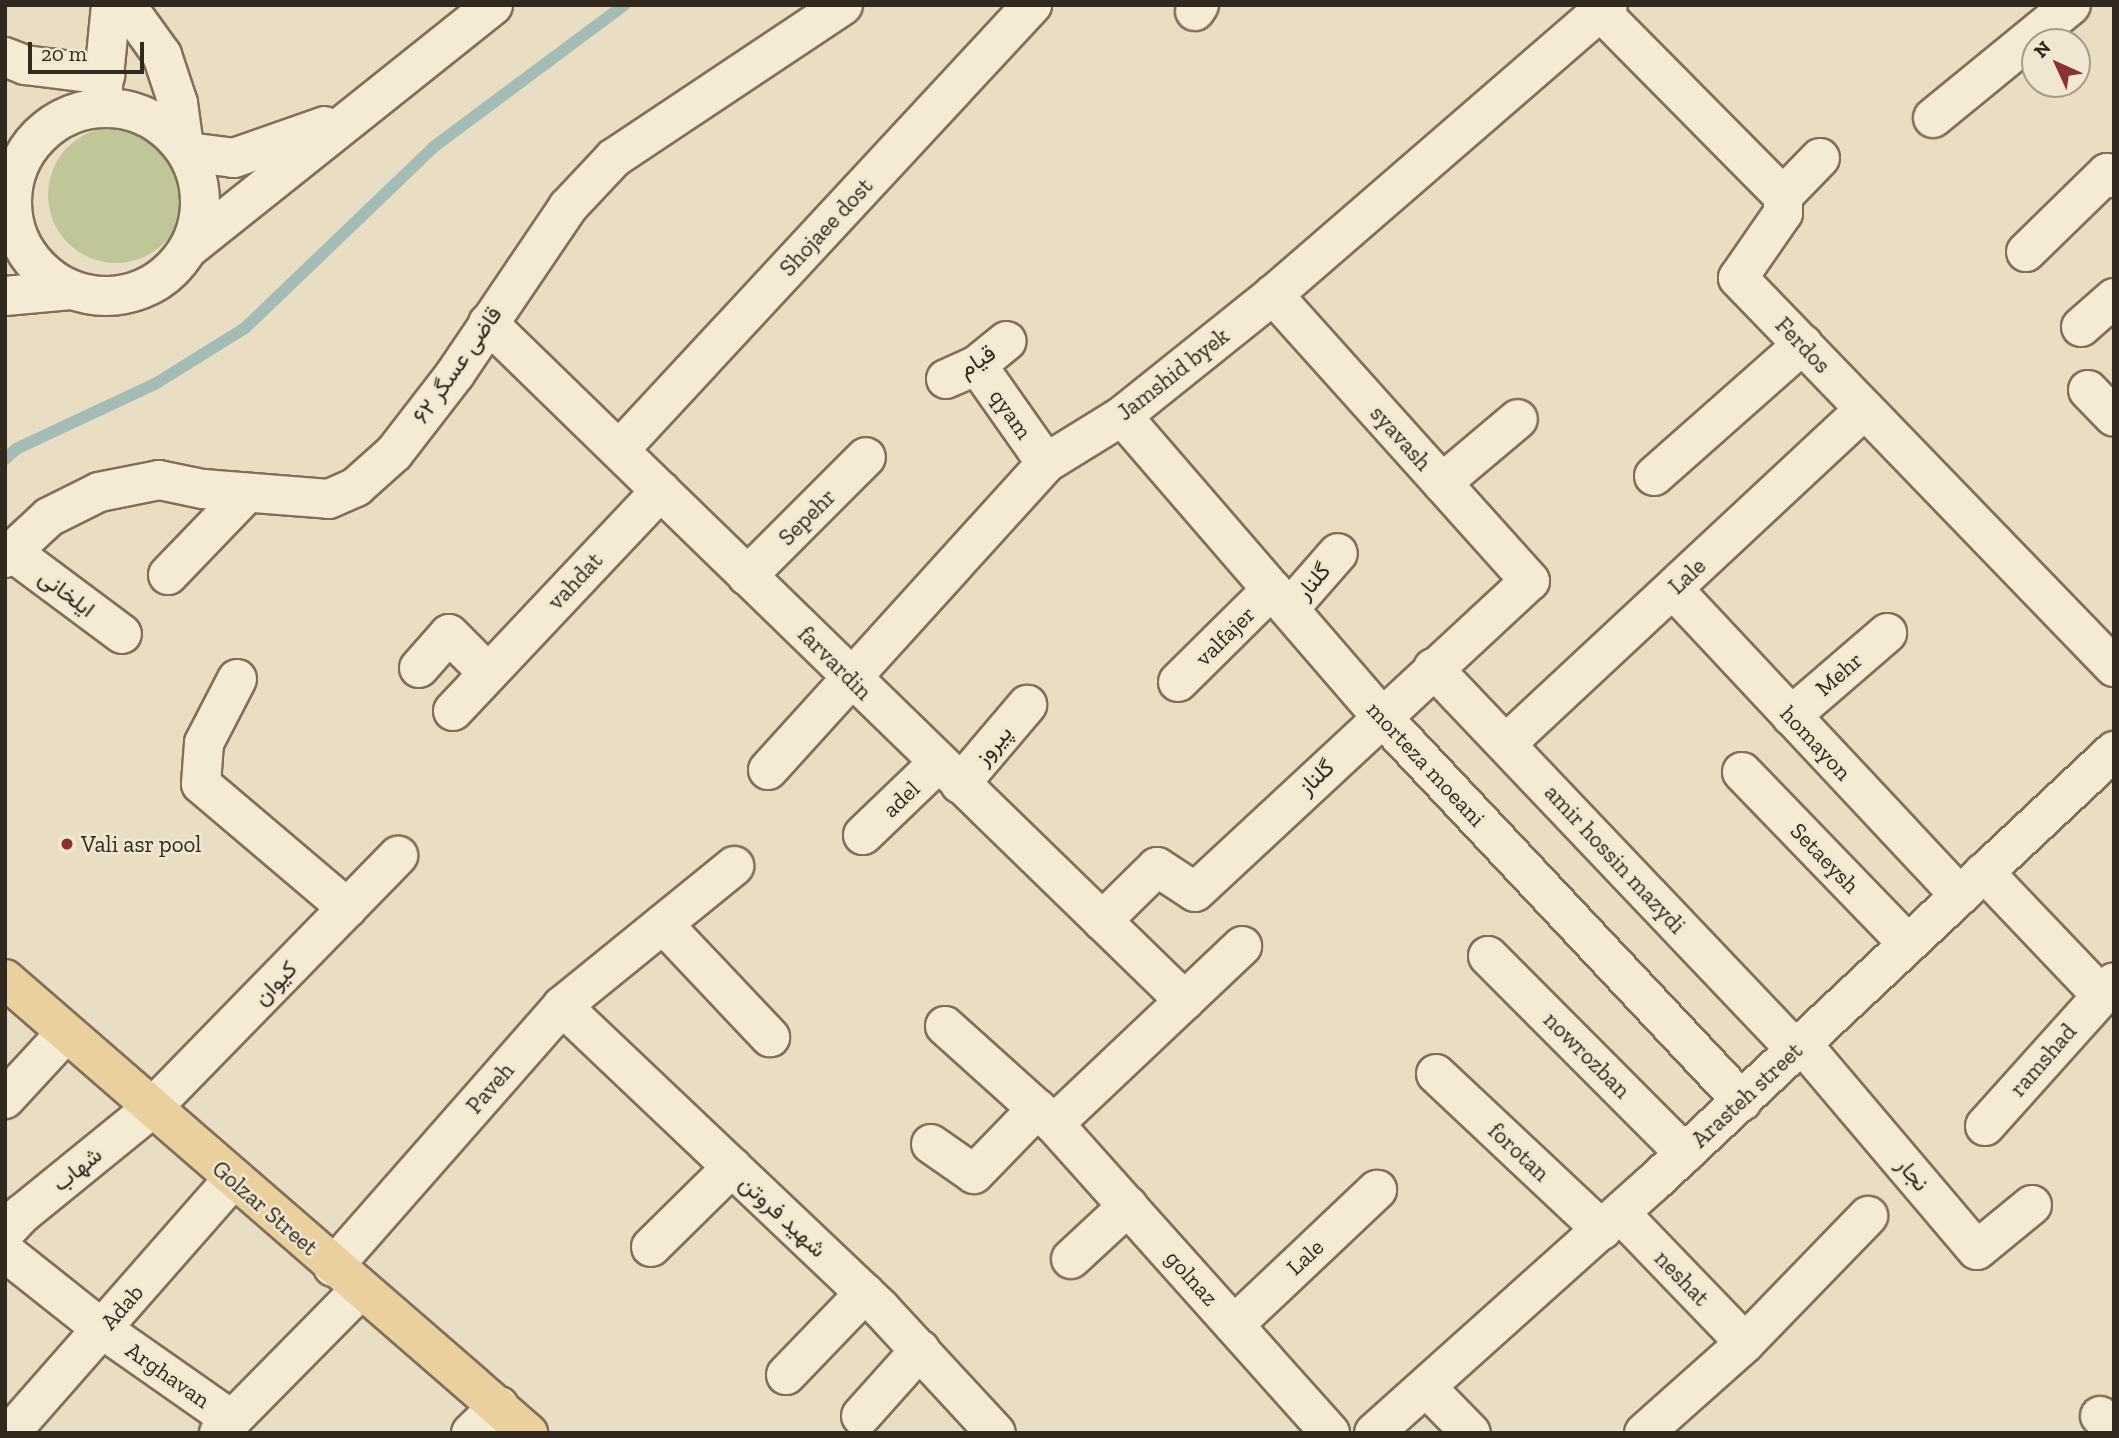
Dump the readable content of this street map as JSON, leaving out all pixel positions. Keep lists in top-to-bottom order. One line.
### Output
{"streets":{"main road":["Golzar Street"],"street":["Shojaee dost","Ferdos","قیام","قاضی عسگر ۶۲","Jamshid byek","qyam","syavash","Sepehr","Lale","vahdat","گلنار","ایلخانی","valfajer","farvardin","Mehr","homayon","پیروز","morteza moeani","گلناز","adel","Setaeysh","amir hossin mazydi","کیوان","nowrozban","ramshad","Paveh","Arasteh street","forotan","شهاب","نجار","شهید فروتن","golnaz","neshat","Adab","Arghavan"]},"crossings":[["Shojaee dost","farvardin"],["Ferdos","Lale"],["قیام","qyam"],["قاضی عسگر ۶۲","ایلخانی"],["قاضی عسگر ۶۲","farvardin"],["Jamshid byek","qyam"],["Jamshid byek","syavash"],["Jamshid byek","farvardin"],["Jamshid byek","morteza moeani"],["syavash","گلناز"],["Sepehr","farvardin"],["Lale","homayon"],["Lale","amir hossin mazydi"],["Lale","golnaz"],["vahdat","farvardin"],["گلنار","valfajer"],["گلنار","morteza moeani"],["valfajer","morteza moeani"],["farvardin","پیروز"],["farvardin","گلناز"],["farvardin","adel"],["Mehr","homayon"],["homayon","ramshad"],["homayon","Arasteh street"],["پیروز","adel"],["morteza moeani","گلناز"],["morteza moeani","Arasteh street"],["گلناز","amir hossin mazydi"],["Setaeysh","Arasteh street"],["amir hossin mazydi","Arasteh street"],["amir hossin mazydi","نجار"],["کیوان","شهاب"],["کیوان","Golzar Street"],["nowrozban","Arasteh street"],["ramshad","Arasteh street"],["Paveh","Golzar Street"],["Paveh","شهید فروتن"],["Paveh","Arghavan"],["Arasteh street","forotan"],["Arasteh street","نجار"],["Arasteh street","neshat"],["forotan","neshat"],["شهاب","Golzar Street"],["Golzar Street","Adab"],["Adab","Arghavan"]],"places":["Vali asr pool"],"scale_bar":"20 m","north":"top left"}
